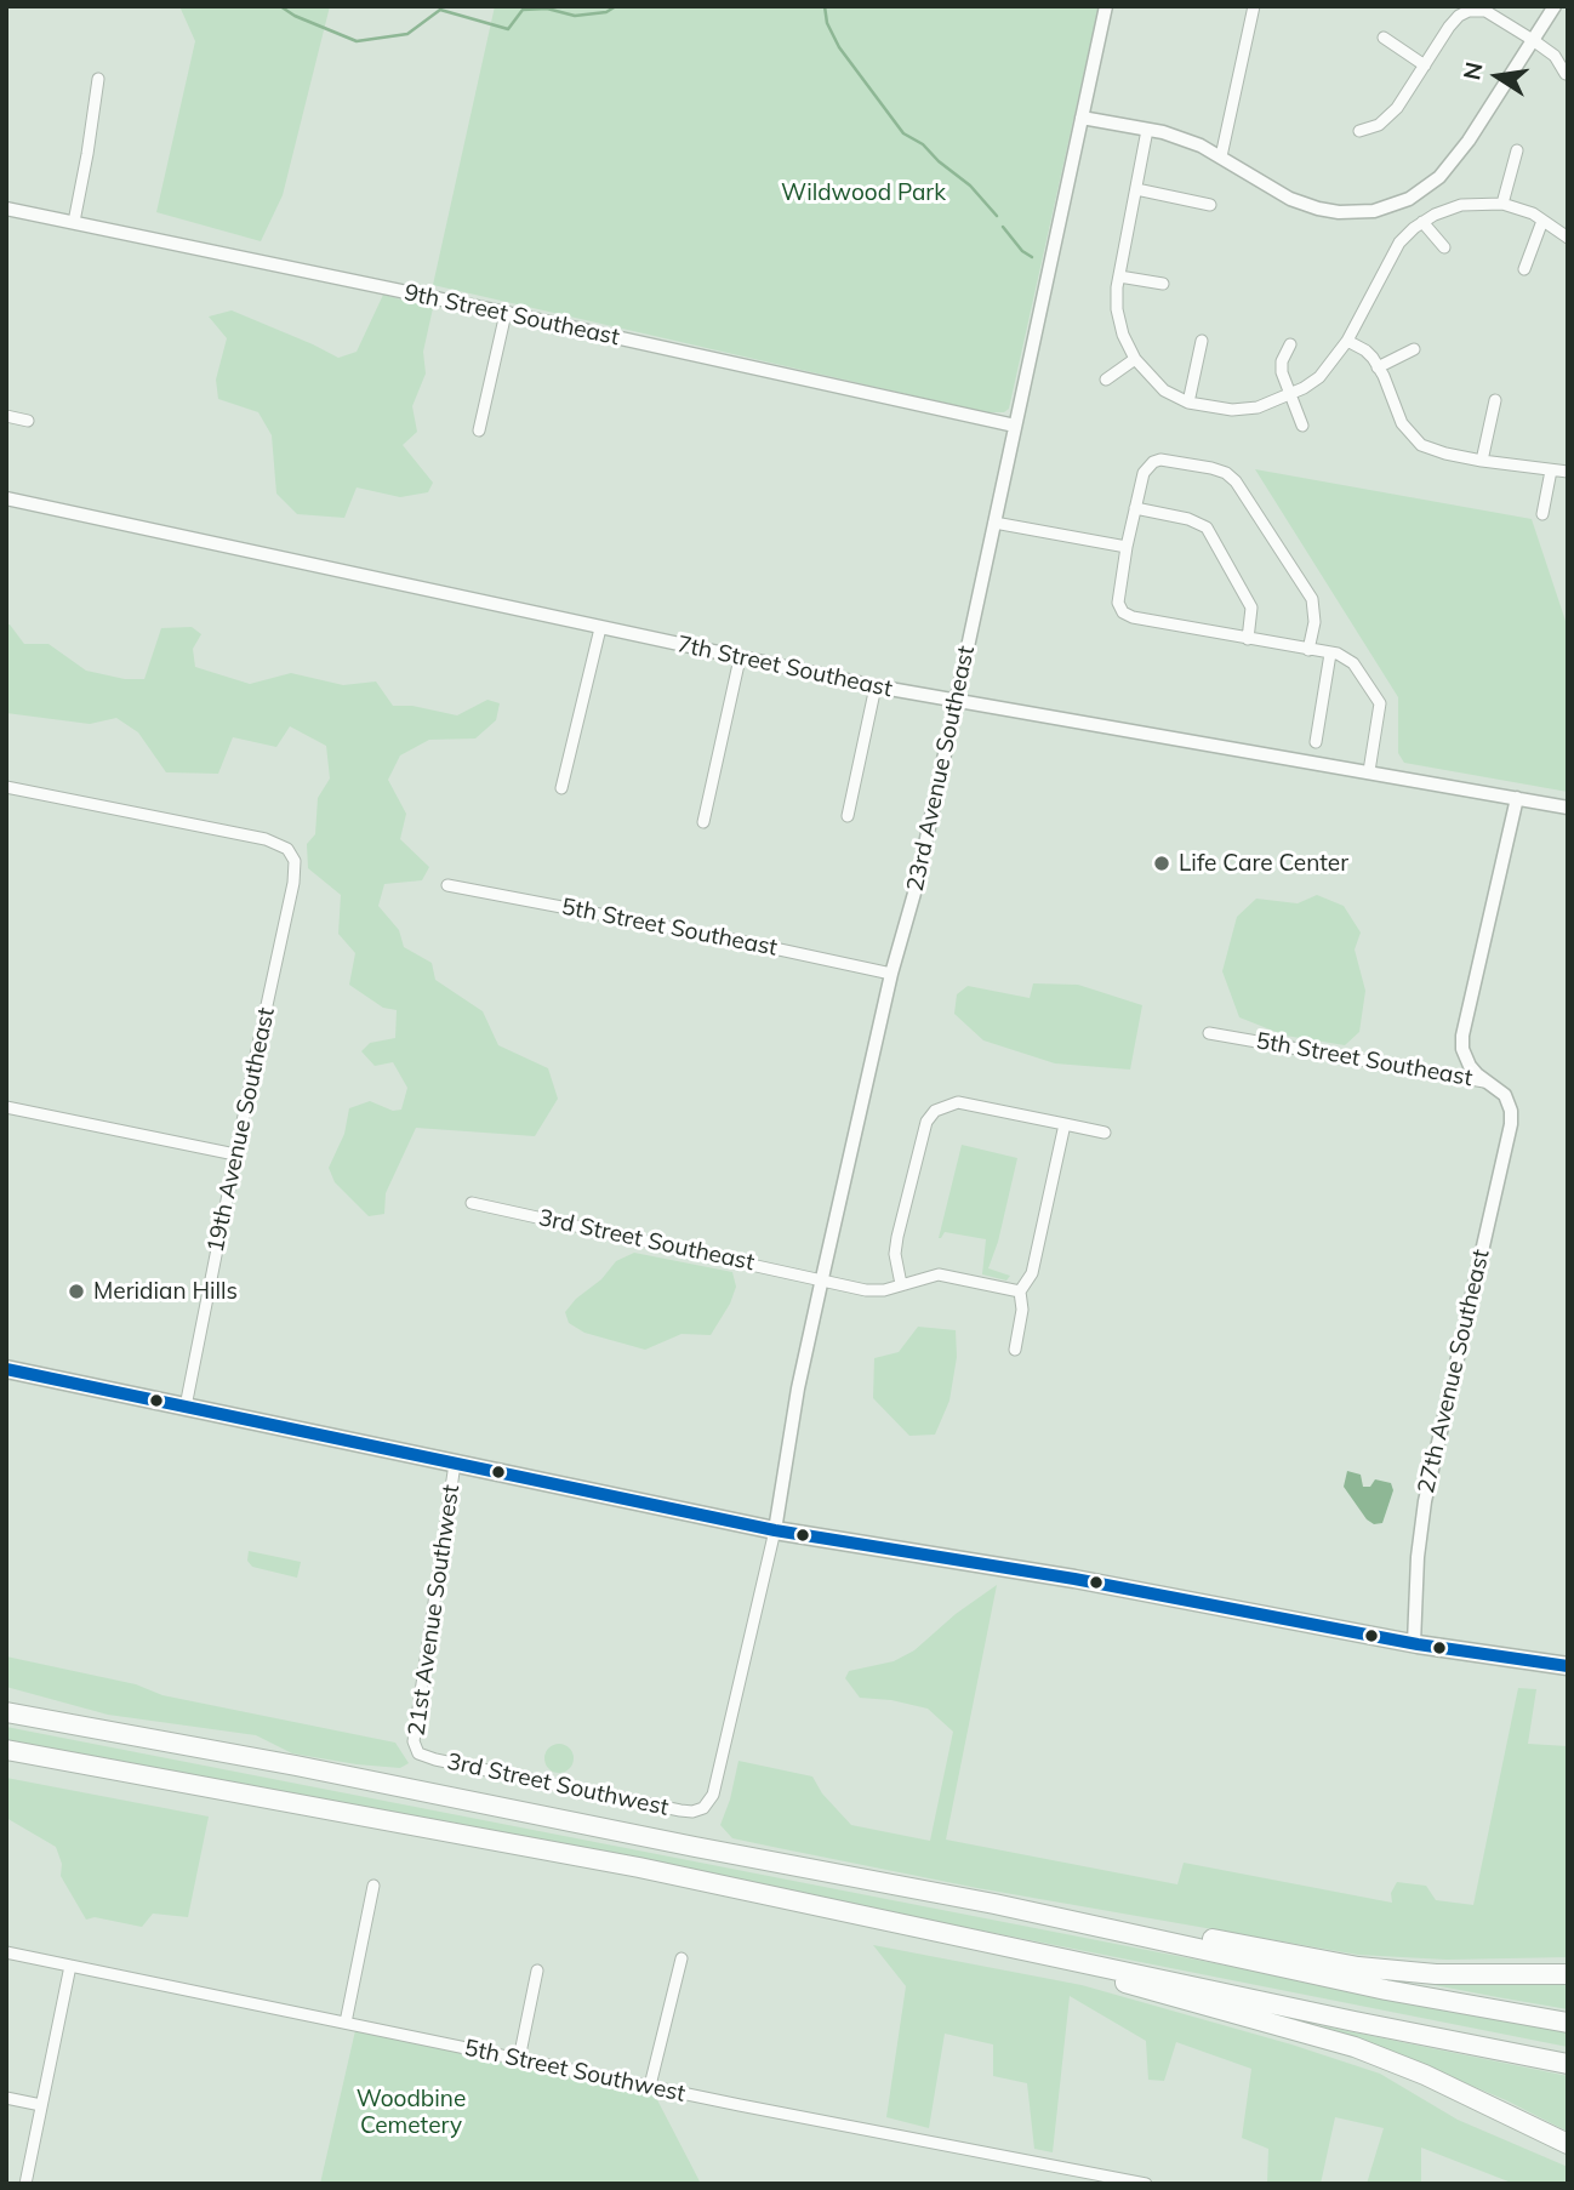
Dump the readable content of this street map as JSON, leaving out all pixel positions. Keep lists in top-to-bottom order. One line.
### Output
{"streets":{"street":["9th Street Southeast","7th Street Southeast","23rd Avenue Southeast","5th Street Southeast","19th Avenue Southeast","3rd Street Southeast","27th Avenue Southeast","21st Avenue Southwest","3rd Street Southwest","5th Street Southwest"]},"crossings":[["9th Street Southeast","23rd Avenue Southeast"],["7th Street Southeast","23rd Avenue Southeast"],["23rd Avenue Southeast","5th Street Southeast"],["23rd Avenue Southeast","3rd Street Southeast"],["23rd Avenue Southeast","3rd Street Southwest"],["5th Street Southeast","27th Avenue Southeast"],["21st Avenue Southwest","3rd Street Southwest"]],"parks":["Wildwood Park","Woodbine Cemetery"],"places":["Life Care Center","Meridian Hills"],"north":"left"}
